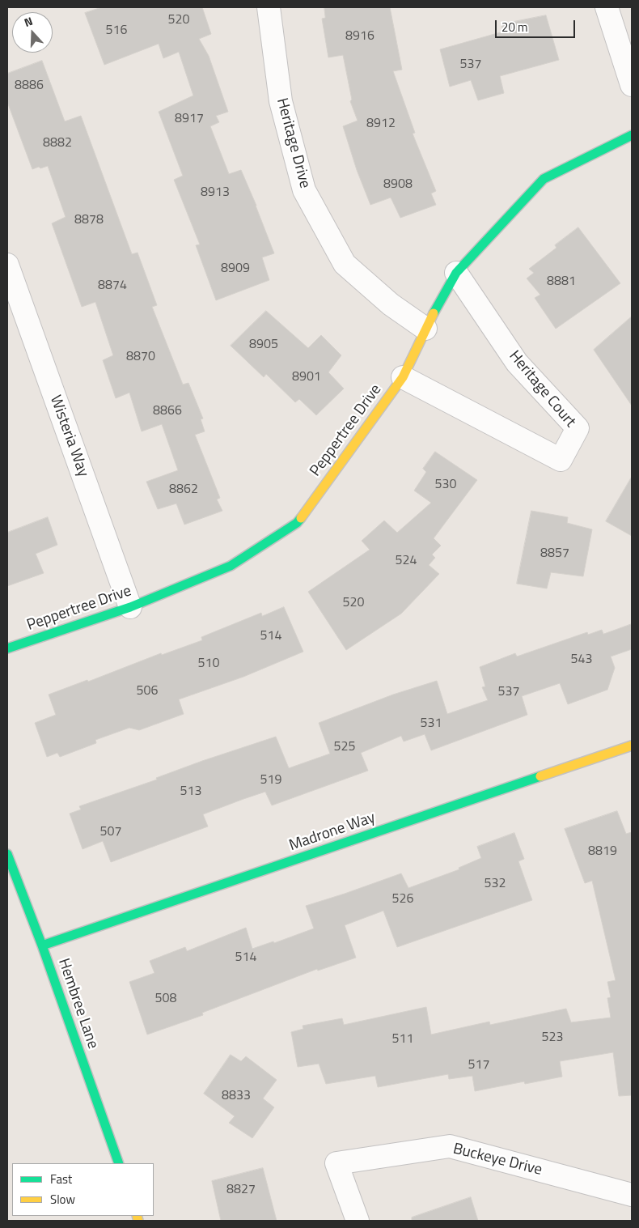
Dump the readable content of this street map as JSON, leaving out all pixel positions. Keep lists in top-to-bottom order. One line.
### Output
{"streets":{"street":["Heritage Drive","Heritage Court","Peppertree Drive","Wisteria Way","Madrone Way","Hembree Lane","Buckeye Drive"]},"crossings":[["Heritage Drive","Peppertree Drive"],["Heritage Court","Peppertree Drive"],["Peppertree Drive","Wisteria Way"],["Madrone Way","Hembree Lane"]],"house_numbers":["520","516","8916","537","8886","8917","8912","8882","8908","8913","8878","8909","8881","8874","8905","8870","8901","8866","530","8862","8857","524","520","514","543","510","506","537","531","525","519","513","507","8819","532","526","514","508","523","511","517","8833","8827"],"legend":["Fast","Slow"],"scale_bar":"20 m","north":"top"}
